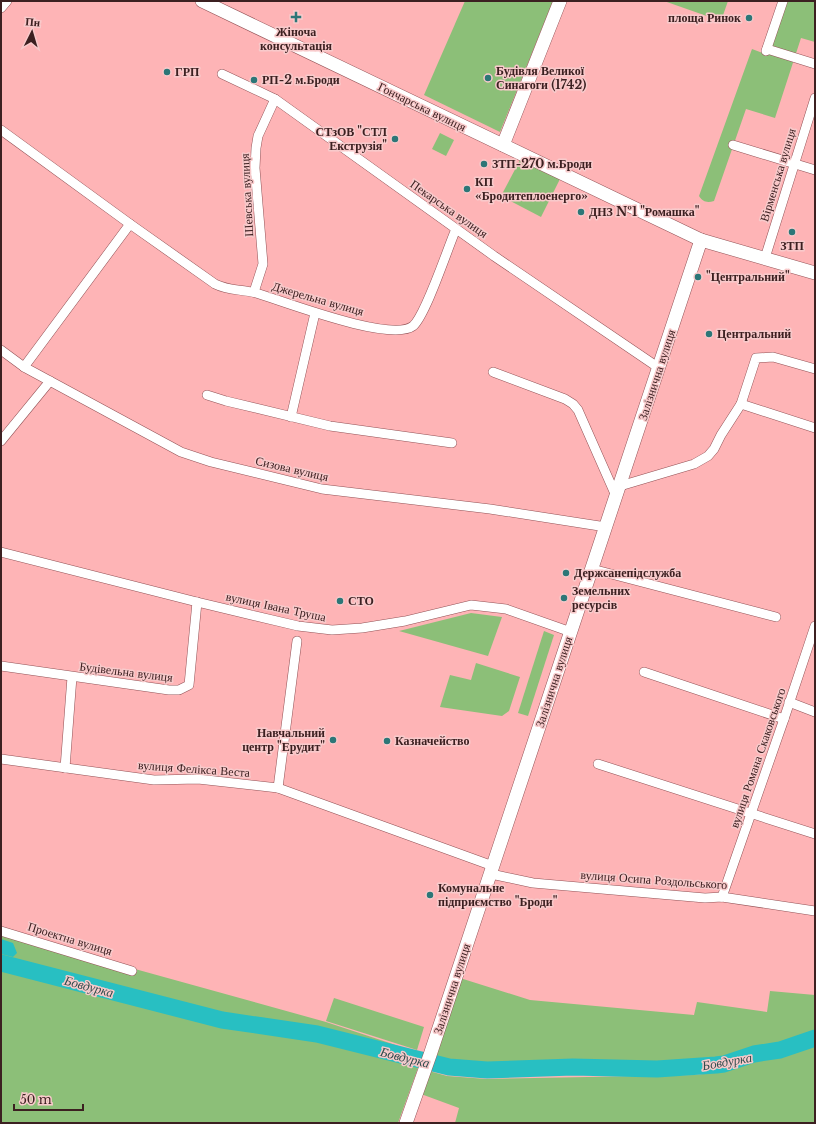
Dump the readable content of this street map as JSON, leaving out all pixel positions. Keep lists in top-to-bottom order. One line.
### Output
{"streets":{"main road":["Гончарська вулиця","Залізнична вулиця"],"street":["Вірменська вулиця","Шевська вулиця","Пекарська вулиця","Джерельна вулиця","Сизова вулиця","вулиця Івана Труша","Будівельна вулиця","вулиця Романа Скаковського","вулиця Фелікса Веста","вулиця Осипа Роздольського","Проектна вулиця"]},"crossings":[["Гончарська вулиця","Вірменська вулиця"],["Гончарська вулиця","Залізнична вулиця"],["Шевська вулиця","Пекарська вулиця"],["Шевська вулиця","Джерельна вулиця"],["Пекарська вулиця","Джерельна вулиця"],["Пекарська вулиця","Залізнична вулиця"],["Залізнична вулиця","Сизова вулиця"],["Залізнична вулиця","вулиця Івана Труша"],["Залізнична вулиця","вулиця Фелікса Веста"],["Залізнична вулиця","вулиця Осипа Роздольського"],["вулиця Івана Труша","Будівельна вулиця"],["вулиця Романа Скаковського","вулиця Осипа Роздольського"],["вулиця Фелікса Веста","вулиця Осипа Роздольського"]],"water":["Бовдурка"],"places":{"health":["Жіноча консультація"],"other":["площа Ринок","ГРП","Будівля Великої Синагоги (1742)","РП-2 м.Броди","СТзОВ \"СТЛ Екструзія\"","ЗТП-270 м.Броди","КП «Бродитеплоенерго»","ДНЗ №1 \"Ромашка\"","ЗТП","\"Центральний\"","Центральний","Держсанепідслужба","Земельних ресурсів","СТО","Навчальний центр \"Ерудит\"","Казначейство","Комунальне підприємство \"Броди\""]},"scale_bar":"50 m","north":"top"}
